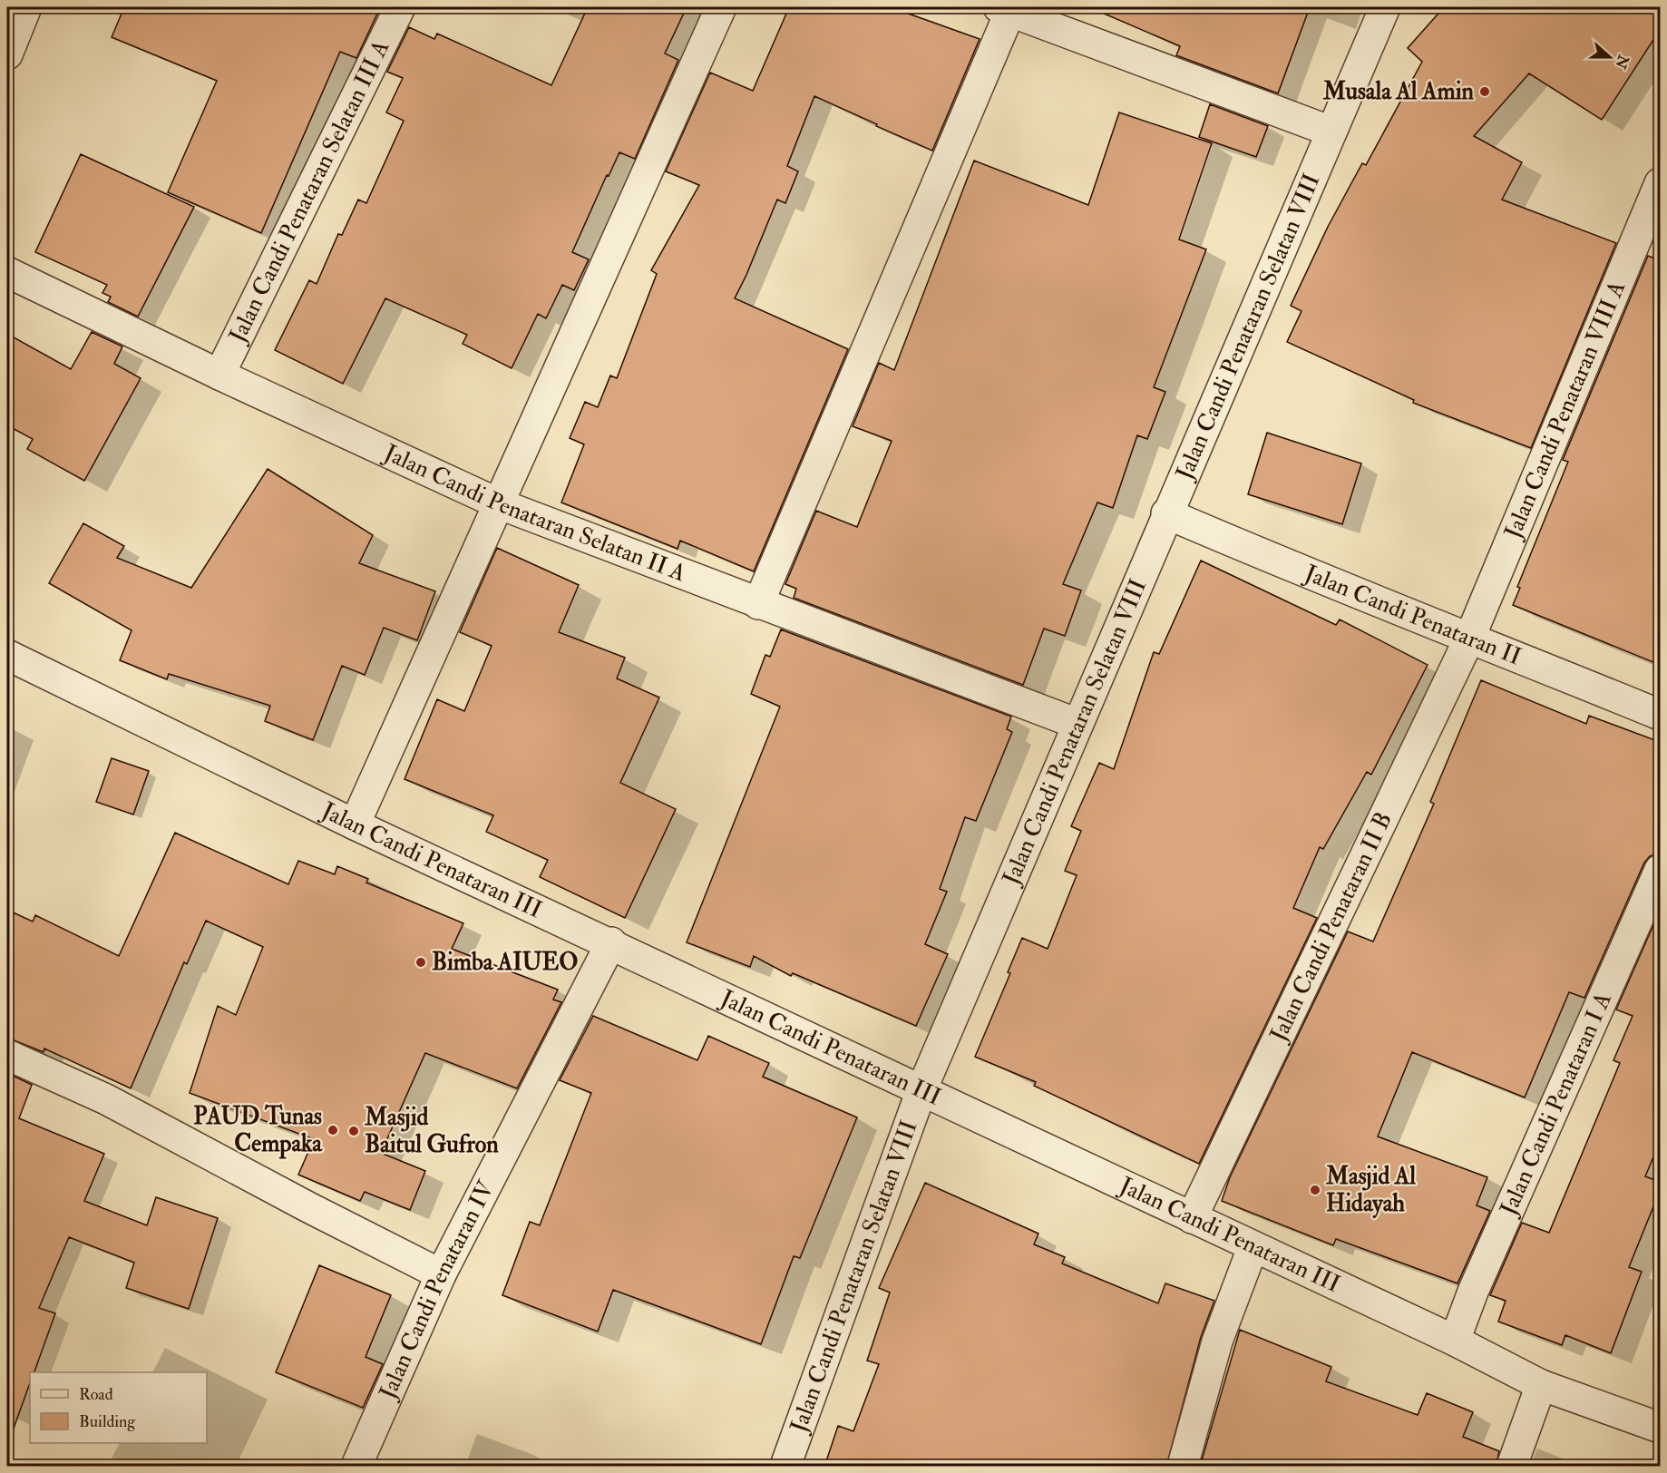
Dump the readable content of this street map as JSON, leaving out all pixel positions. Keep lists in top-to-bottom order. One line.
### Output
{"streets":{"street":["Jalan Candi Penataran Selatan III A","Jalan Candi Penataran Selatan VIII","Jalan Candi Penataran VIII A","Jalan Candi Penataran Selatan II A","Jalan Candi Penataran II","Jalan Candi Penataran III","Jalan Candi Penataran II B","Jalan Candi Penataran I A","Jalan Candi Penataran IV"]},"crossings":[["Jalan Candi Penataran Selatan III A","Jalan Candi Penataran Selatan II A"],["Jalan Candi Penataran Selatan VIII","Jalan Candi Penataran Selatan II A"],["Jalan Candi Penataran Selatan VIII","Jalan Candi Penataran II"],["Jalan Candi Penataran Selatan VIII","Jalan Candi Penataran III"],["Jalan Candi Penataran VIII A","Jalan Candi Penataran II"],["Jalan Candi Penataran VIII A","Jalan Candi Penataran II B"],["Jalan Candi Penataran II","Jalan Candi Penataran II B"],["Jalan Candi Penataran III","Jalan Candi Penataran II B"],["Jalan Candi Penataran III","Jalan Candi Penataran I A"],["Jalan Candi Penataran III","Jalan Candi Penataran IV"]],"places":["Musala Al Amin","Bimba AIUEO","PAUD Tunas Cempaka","Masjid Baitul Gufron","Masjid Al Hidayah"],"legend":["Road","Building"],"north":"right"}
